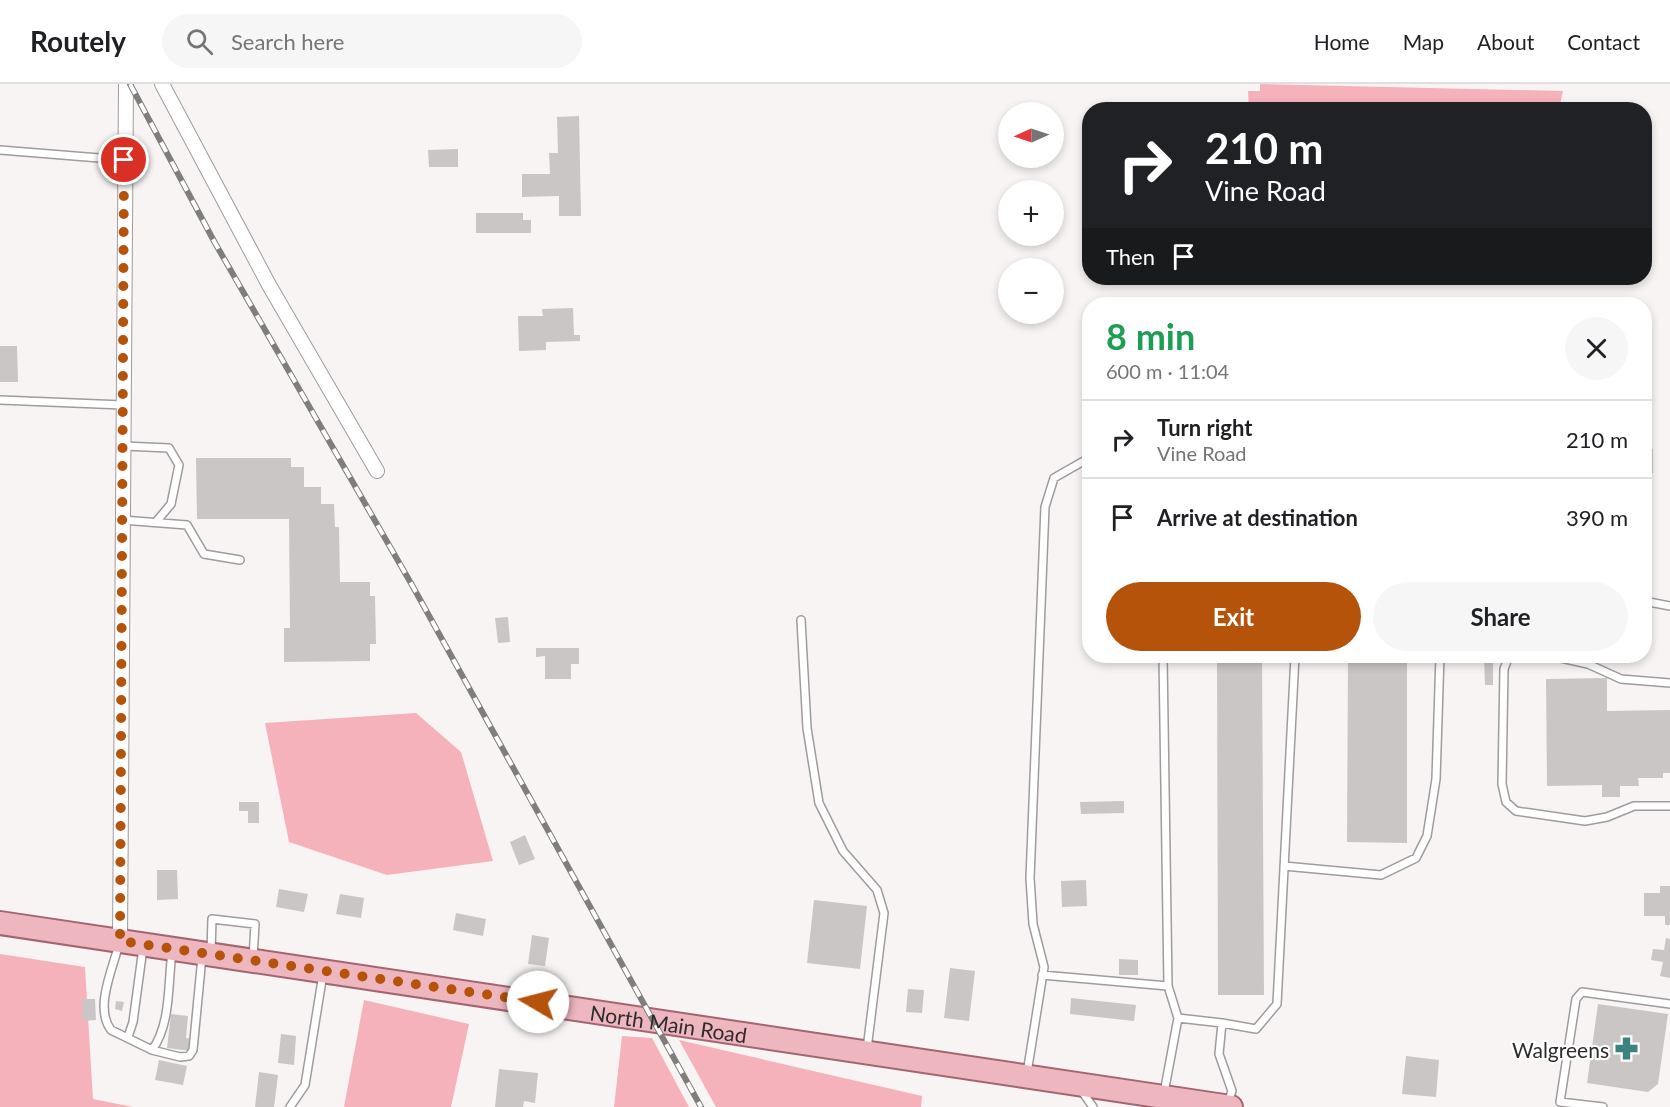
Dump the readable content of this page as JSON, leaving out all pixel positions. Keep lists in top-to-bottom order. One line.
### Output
{"streets":{"main road":["North Main Road"]},"places":{"pharmacy":["Walgreens"]},"north":"left","page":{"header":"Routely","search":"Search here","nav":["Home","Map","About","Contact"],"map_buttons":["+","−"],"turn":["210 m","Vine Road"],"then":"Then","heading":["8 min","600 m · 11:04"],"list":[{"name":"Turn right","note":"Vine Road","value":"210 m"},{"name":"Arrive at destination","value":"390 m"}],"buttons":["Exit","Share"]}}
